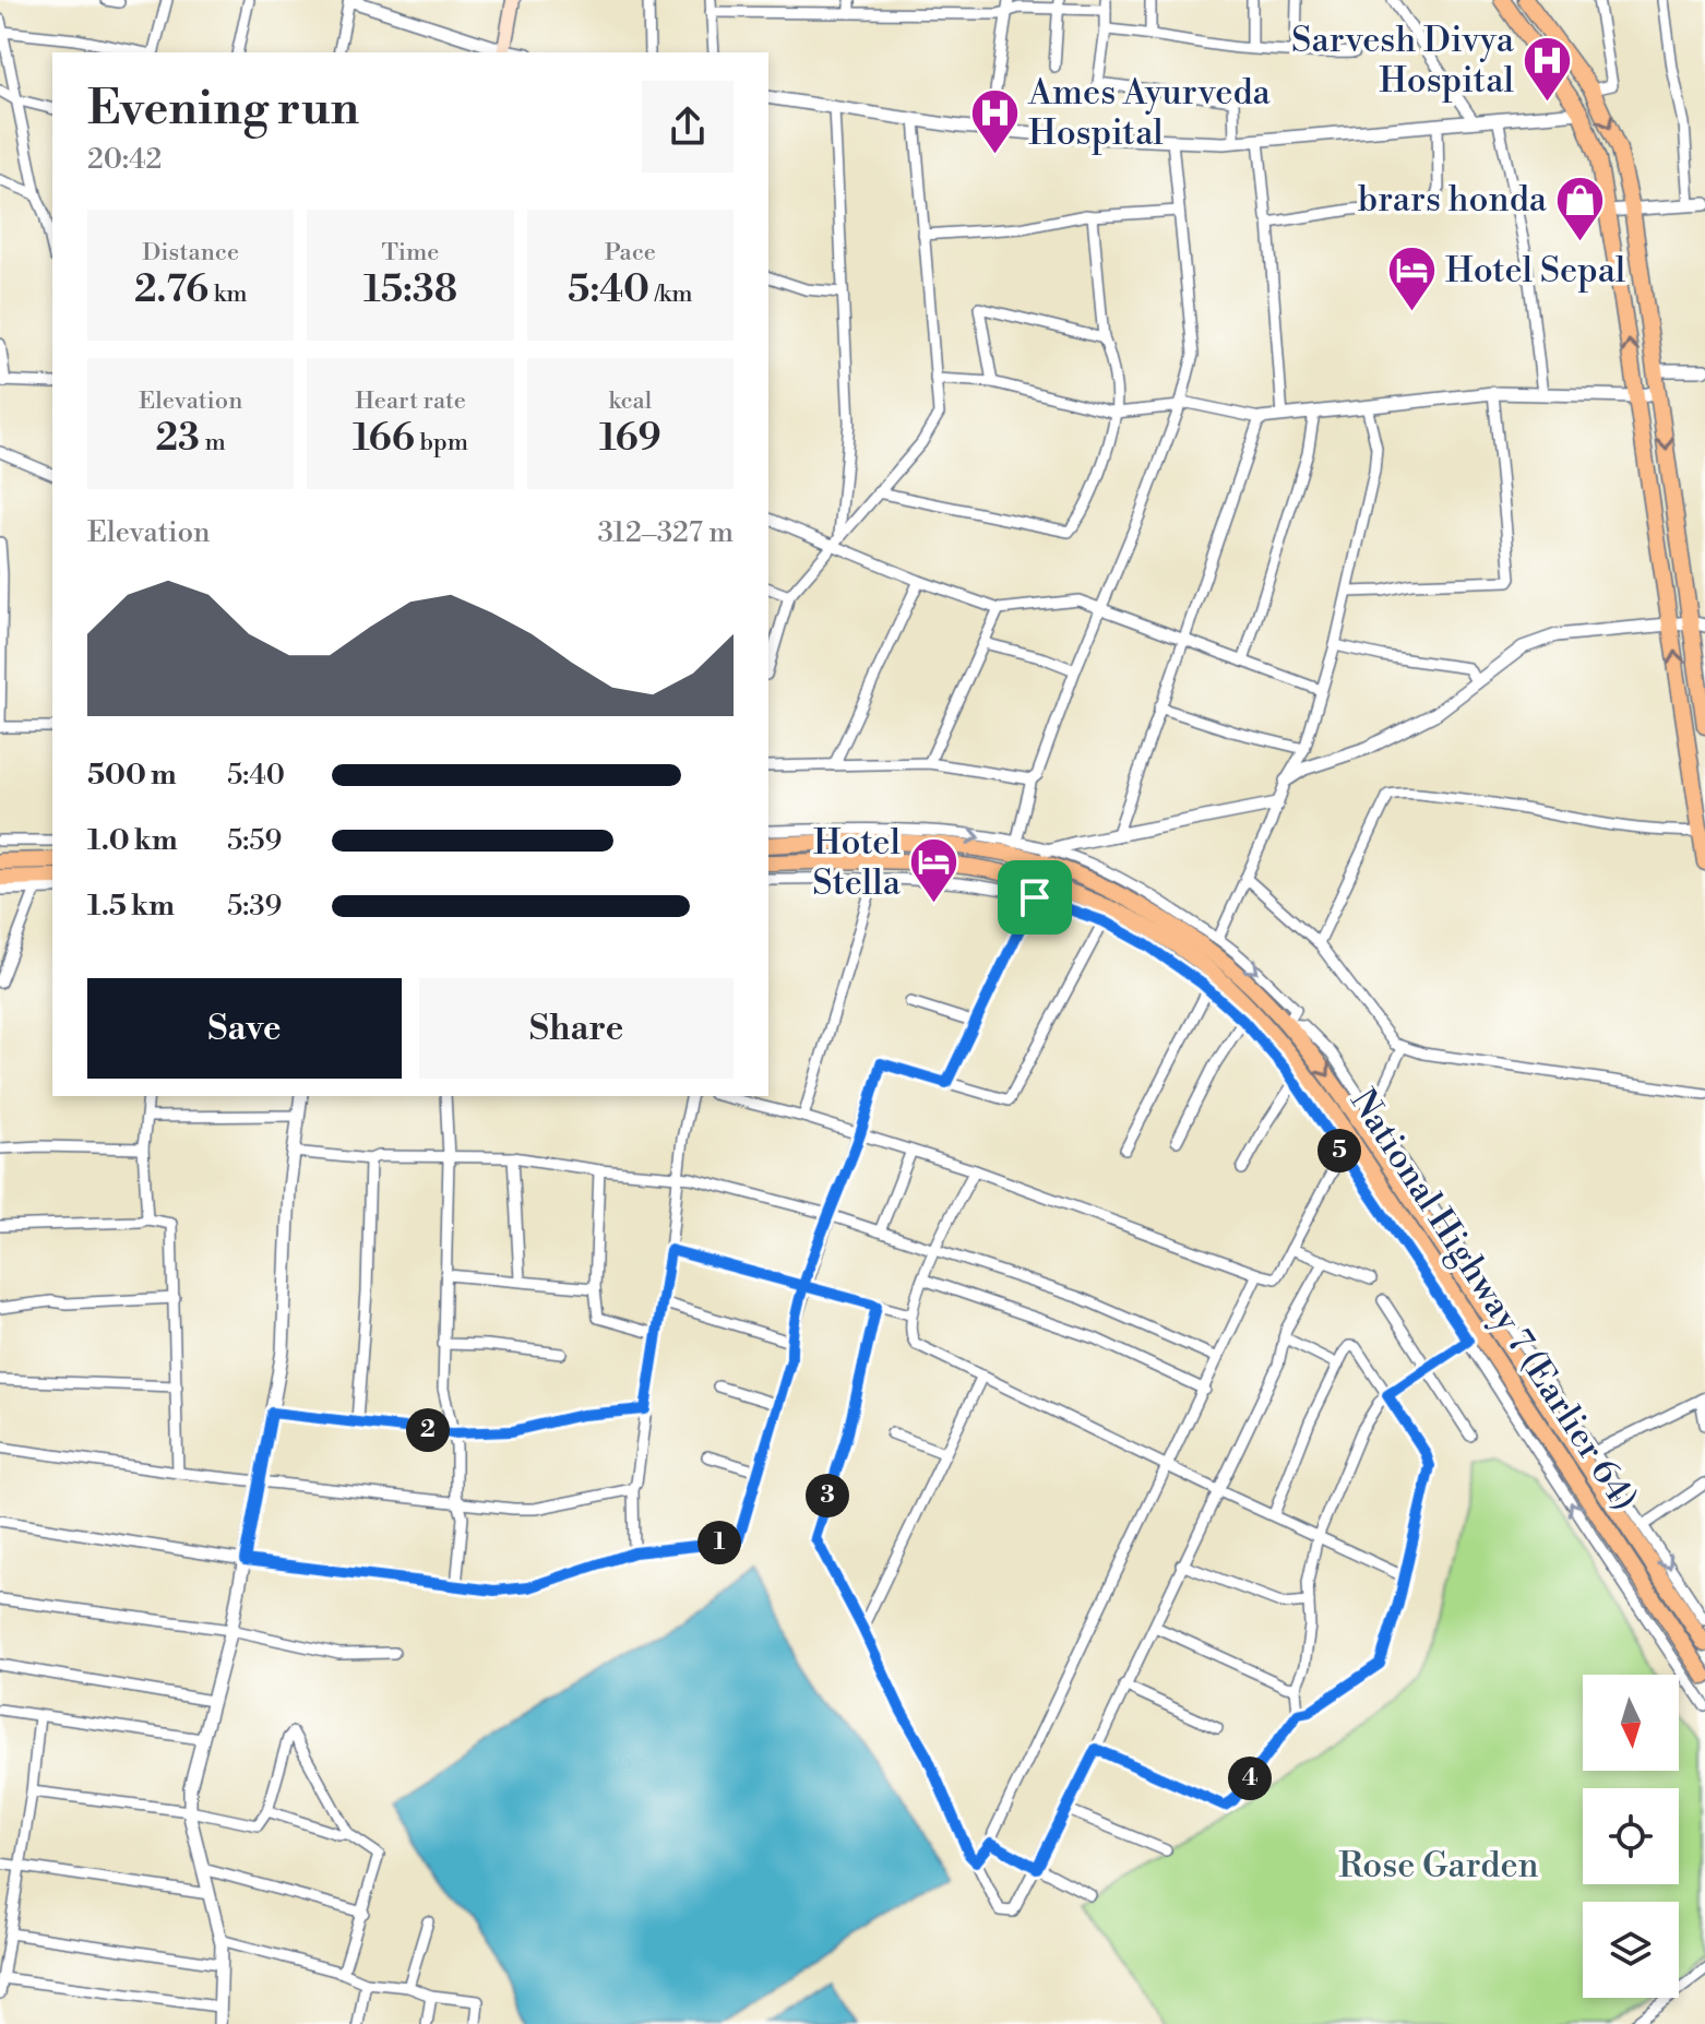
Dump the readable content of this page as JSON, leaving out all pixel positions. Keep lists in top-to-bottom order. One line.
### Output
{"streets":{"main road":["National Highway 7 (Earlier 64)"]},"parks":["Rose Garden"],"places":{"hospital":["Sarvesh Divya Hospital","Ames Ayurveda Hospital"],"shop":["brars honda"],"hotel":["Hotel Sepal","Hotel Stella"]},"north":"bottom","page":{"heading":["Evening run","20:42"],"stats":[["Distance","2.76 km"],["Time","15:38"],["Pace","5:40 /km"],["Elevation","23 m"],["Heart rate","166 bpm"],["kcal","169"]],"chart":["Elevation","312–327 m"],"list":[{"name":"500 m","note":"5:40"},{"name":"1.0 km","note":"5:59"},{"name":"1.5 km","note":"5:39"}],"buttons":["Save","Share"],"pins":["5","2","3","1","4"]}}
